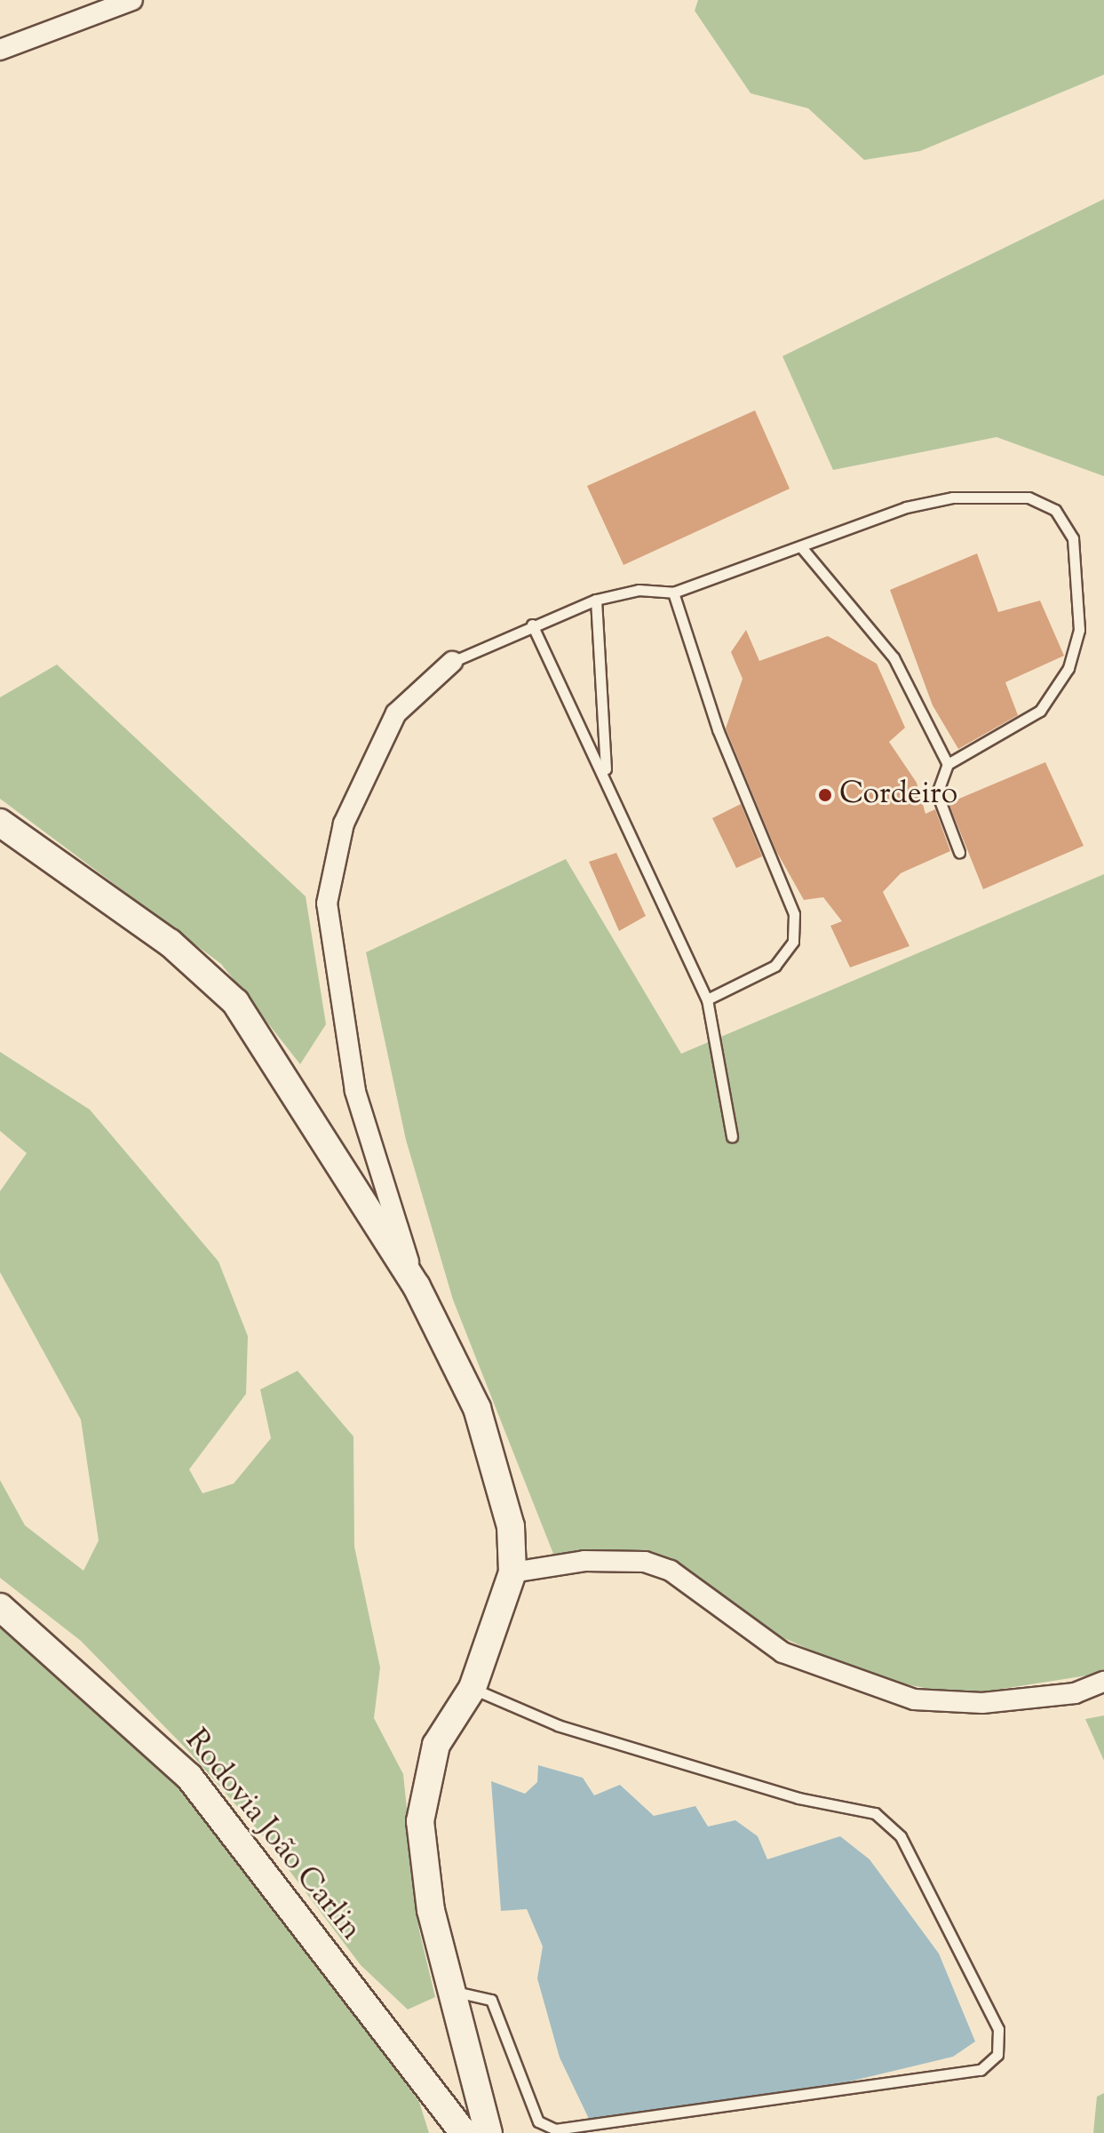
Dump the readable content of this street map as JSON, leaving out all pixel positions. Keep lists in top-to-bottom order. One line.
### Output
{"streets":{"street":["Rodovia João Carlin"]},"places":["Cordeiro"]}
